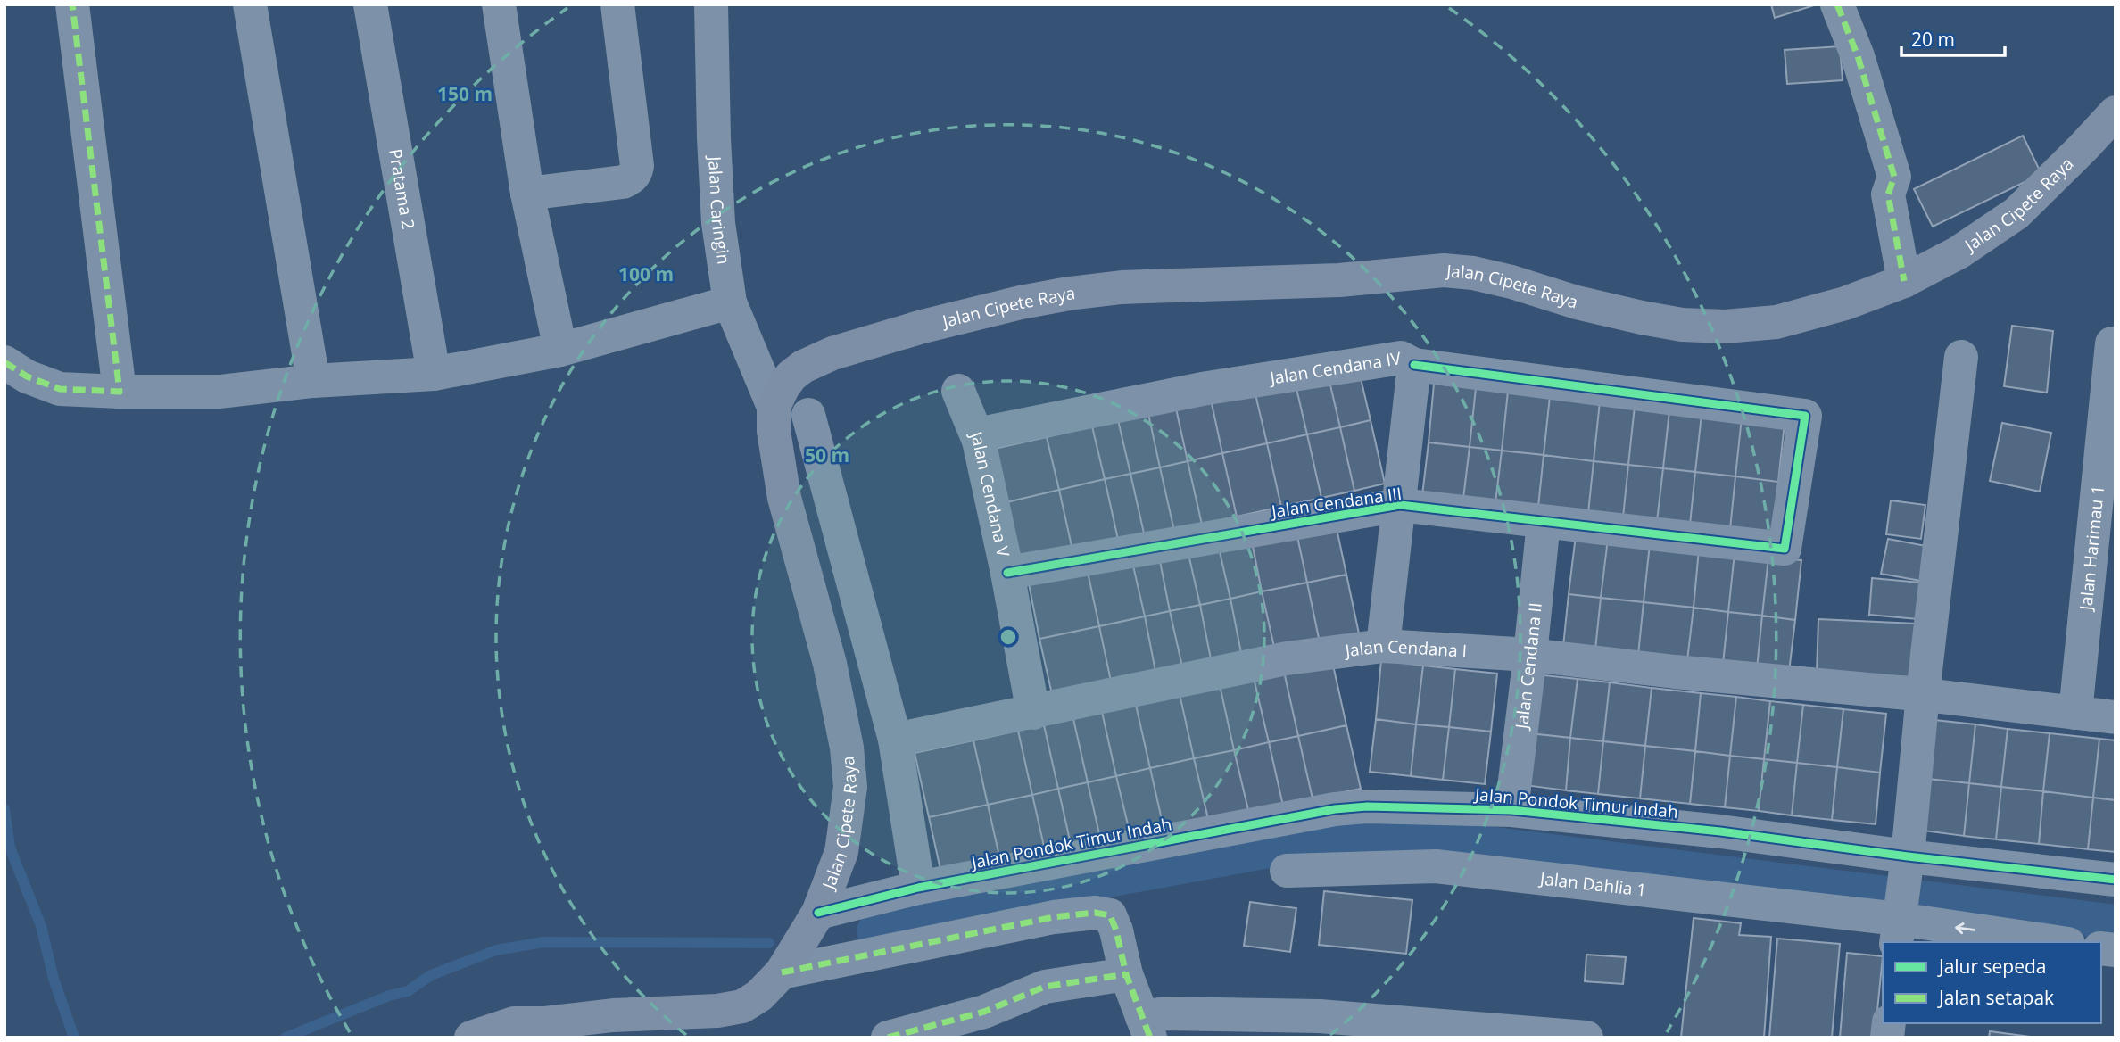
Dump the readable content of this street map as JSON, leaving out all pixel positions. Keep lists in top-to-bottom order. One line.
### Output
{"streets":{"main road":["Jalan Cipete Raya"],"street":["Pratama 2","Jalan Caringin","Jalan Cendana IV","Jalan Cendana V","Jalan Cendana III","Jalan Harimau 1","Jalan Cendana I","Jalan Cendana II","Jalan Pondok Timur Indah","Jalan Dahlia 1"]},"crossings":[["Jalan Cipete Raya","Jalan Caringin"],["Jalan Cipete Raya","Jalan Pondok Timur Indah"],["Jalan Cendana IV","Jalan Cendana V"],["Jalan Cendana IV","Jalan Cendana III"],["Jalan Cendana IV","Jalan Cendana I"],["Jalan Cendana V","Jalan Cendana III"],["Jalan Cendana V","Jalan Cendana I"],["Jalan Cendana III","Jalan Cendana II"],["Jalan Harimau 1","Jalan Cendana I"],["Jalan Cendana I","Jalan Cendana II"],["Jalan Cendana II","Jalan Pondok Timur Indah"],["Jalan Pondok Timur Indah","Jalan Dahlia 1"]],"legend":["Jalur sepeda","Jalan setapak"],"scale_bar":"20 m","rings":["150 m","100 m","50 m"]}
